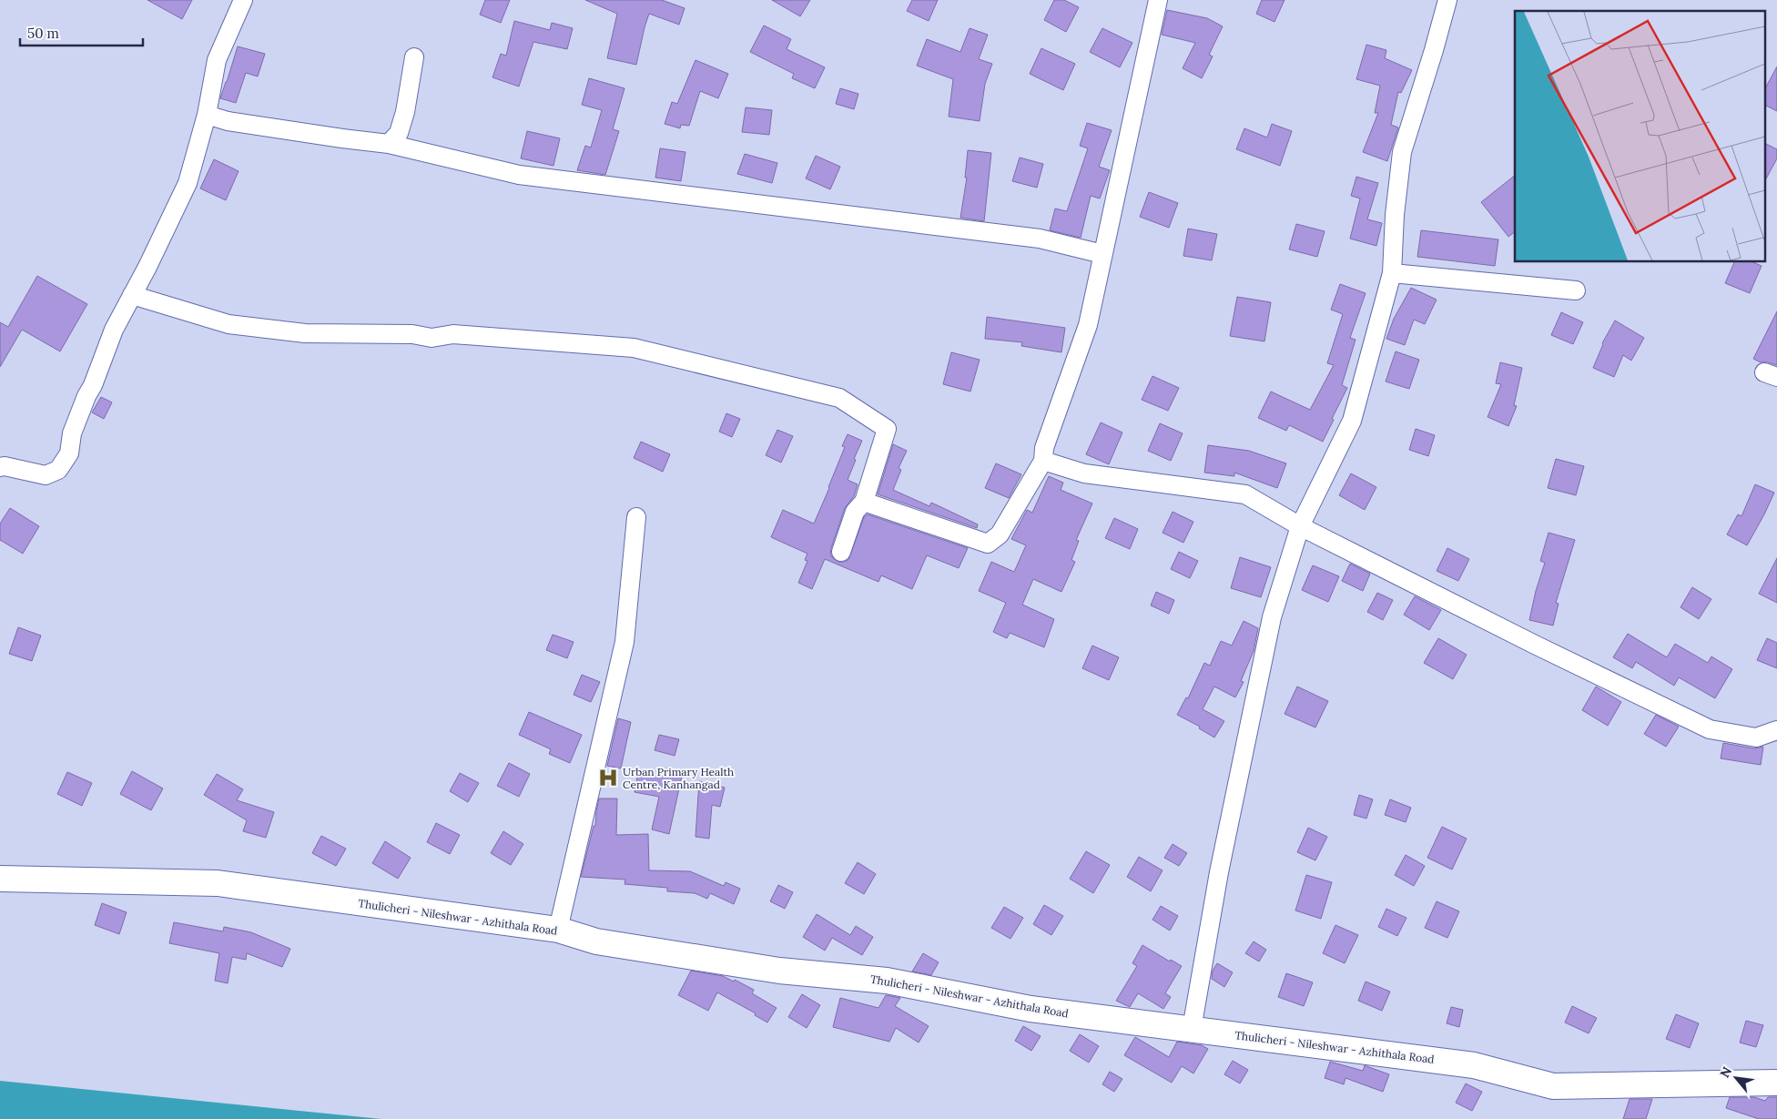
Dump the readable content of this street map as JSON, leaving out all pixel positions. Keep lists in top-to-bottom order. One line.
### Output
{"streets":{"main road":["Thulicheri - Nileshwar - Azhithala Road"]},"places":{"hospital":["Urban Primary Health Centre, Kanhangad"]},"scale_bar":"50 m","north":"top left"}
